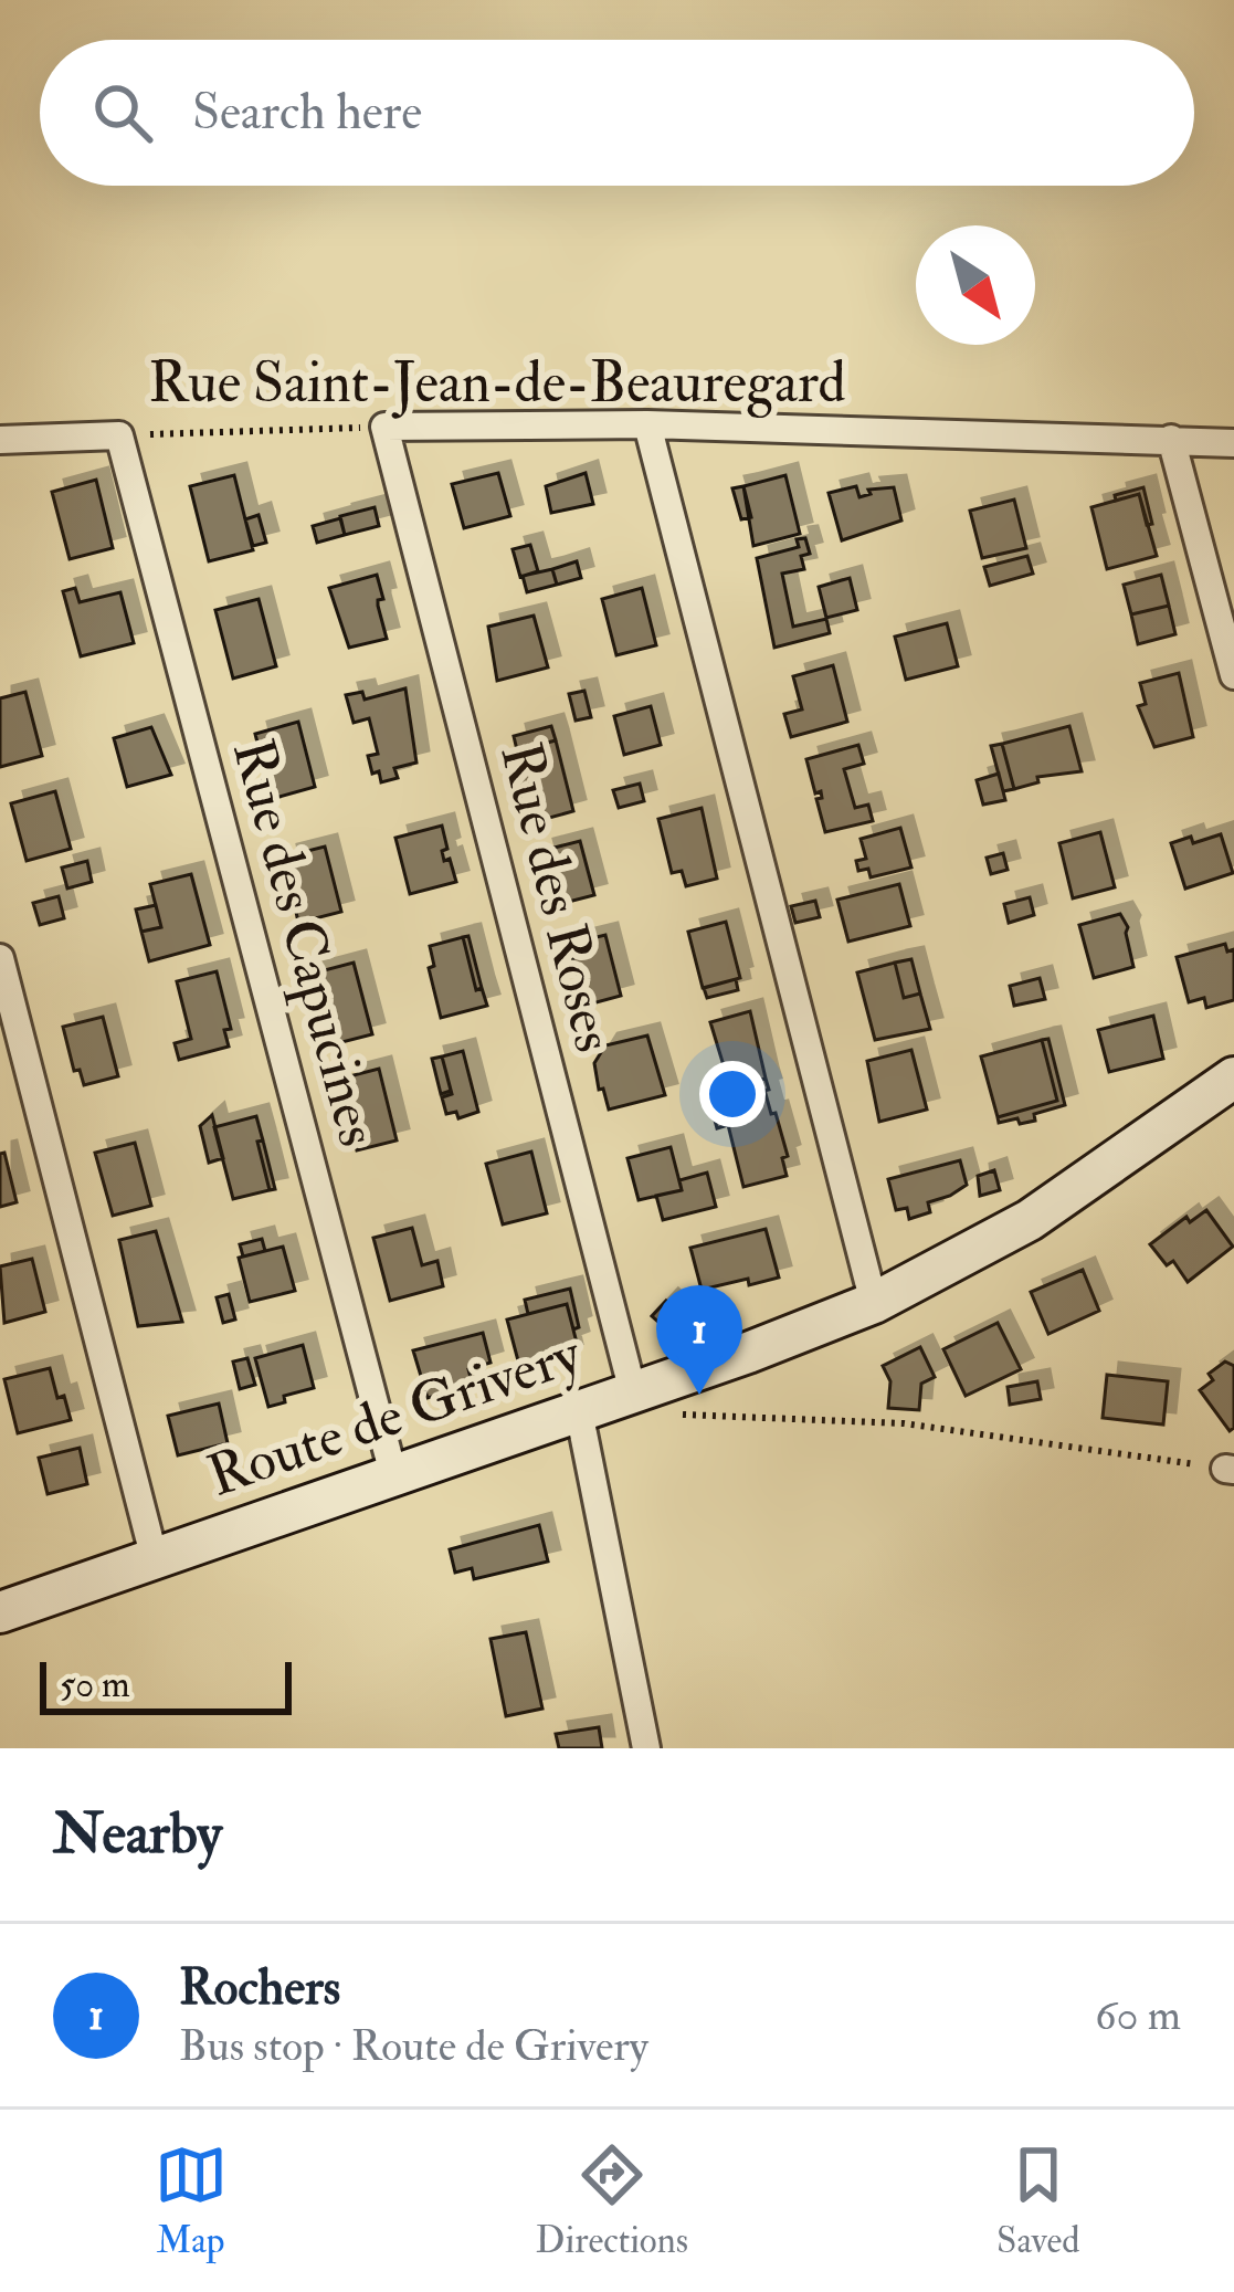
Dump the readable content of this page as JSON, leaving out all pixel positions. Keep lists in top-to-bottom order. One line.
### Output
{"streets":{"street":["Rue Saint-Jean-de-Beauregard","Rue des Roses","Rue des Capucines","Route de Grivery"]},"crossings":[["Rue Saint-Jean-de-Beauregard","Rue des Roses"],["Rue Saint-Jean-de-Beauregard","Rue des Capucines"],["Rue des Roses","Route de Grivery"],["Rue des Capucines","Route de Grivery"]],"scale_bar":"50 m","north":"bottom right","page":{"search":"Search here","pins":"1","scale":"50 m","heading":"Nearby","list":[{"mark":"1","name":"Rochers","note":"Bus stop · Route de Grivery","value":"60 m"}],"nav":["Map","Directions","Saved"]}}
